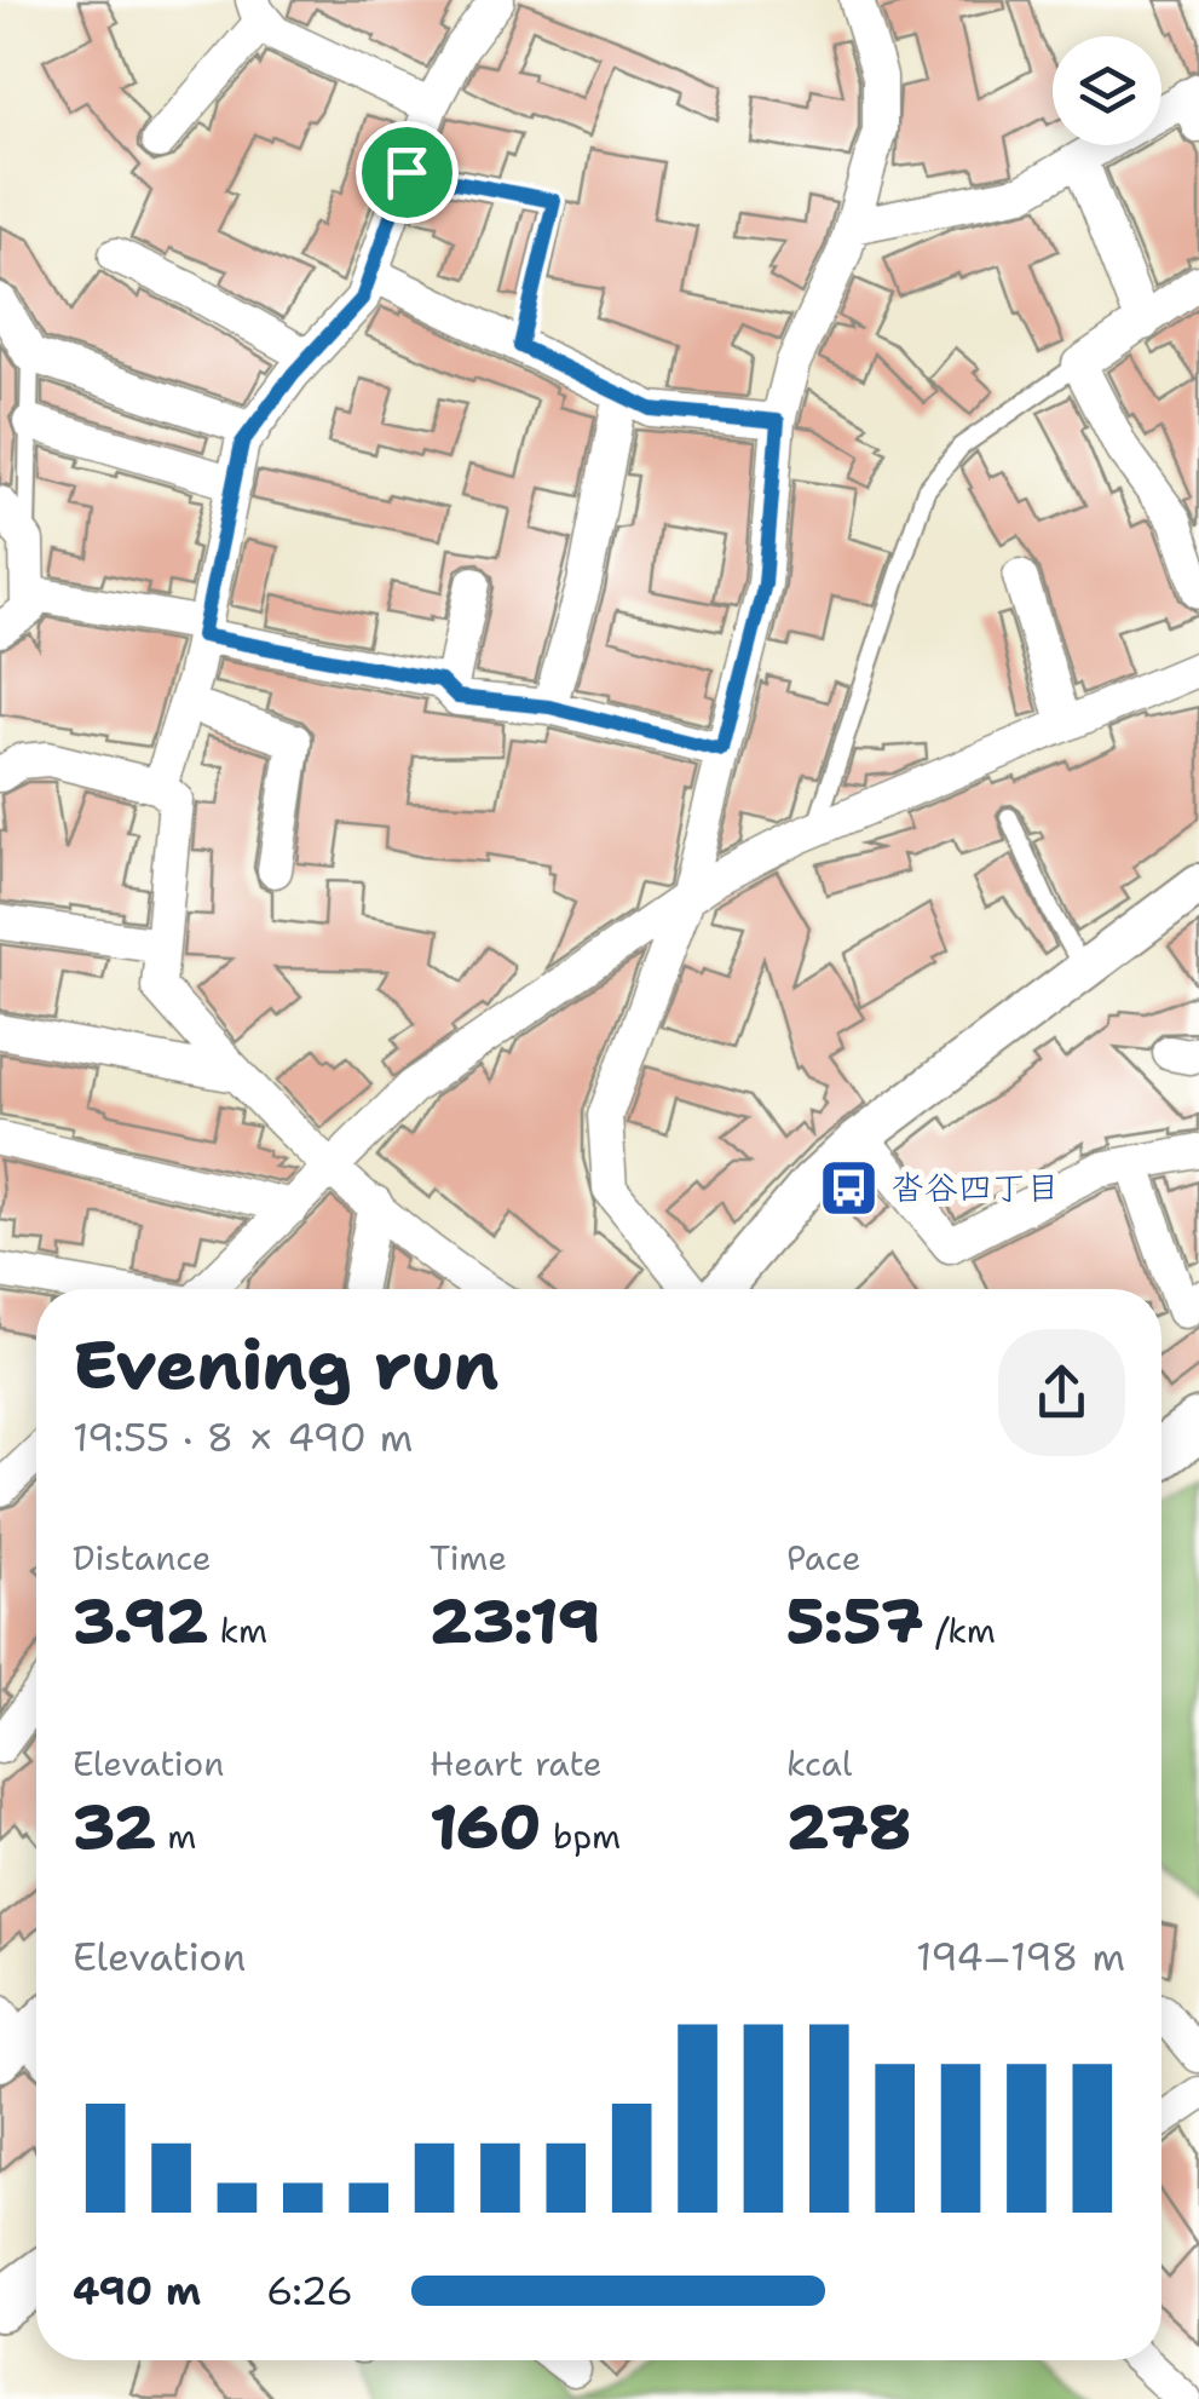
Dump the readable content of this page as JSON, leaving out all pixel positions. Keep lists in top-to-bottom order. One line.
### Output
{"places":{"bus stop":["沓谷四丁目"]},"page":{"heading":["Evening run","19:55 · 8 × 490 m"],"stats":[["Distance","3.92 km"],["Time","23:19"],["Pace","5:57 /km"],["Elevation","32 m"],["Heart rate","160 bpm"],["kcal","278"]],"chart":["Elevation","194–198 m"],"list":[{"name":"490 m","note":"6:26"}]}}
